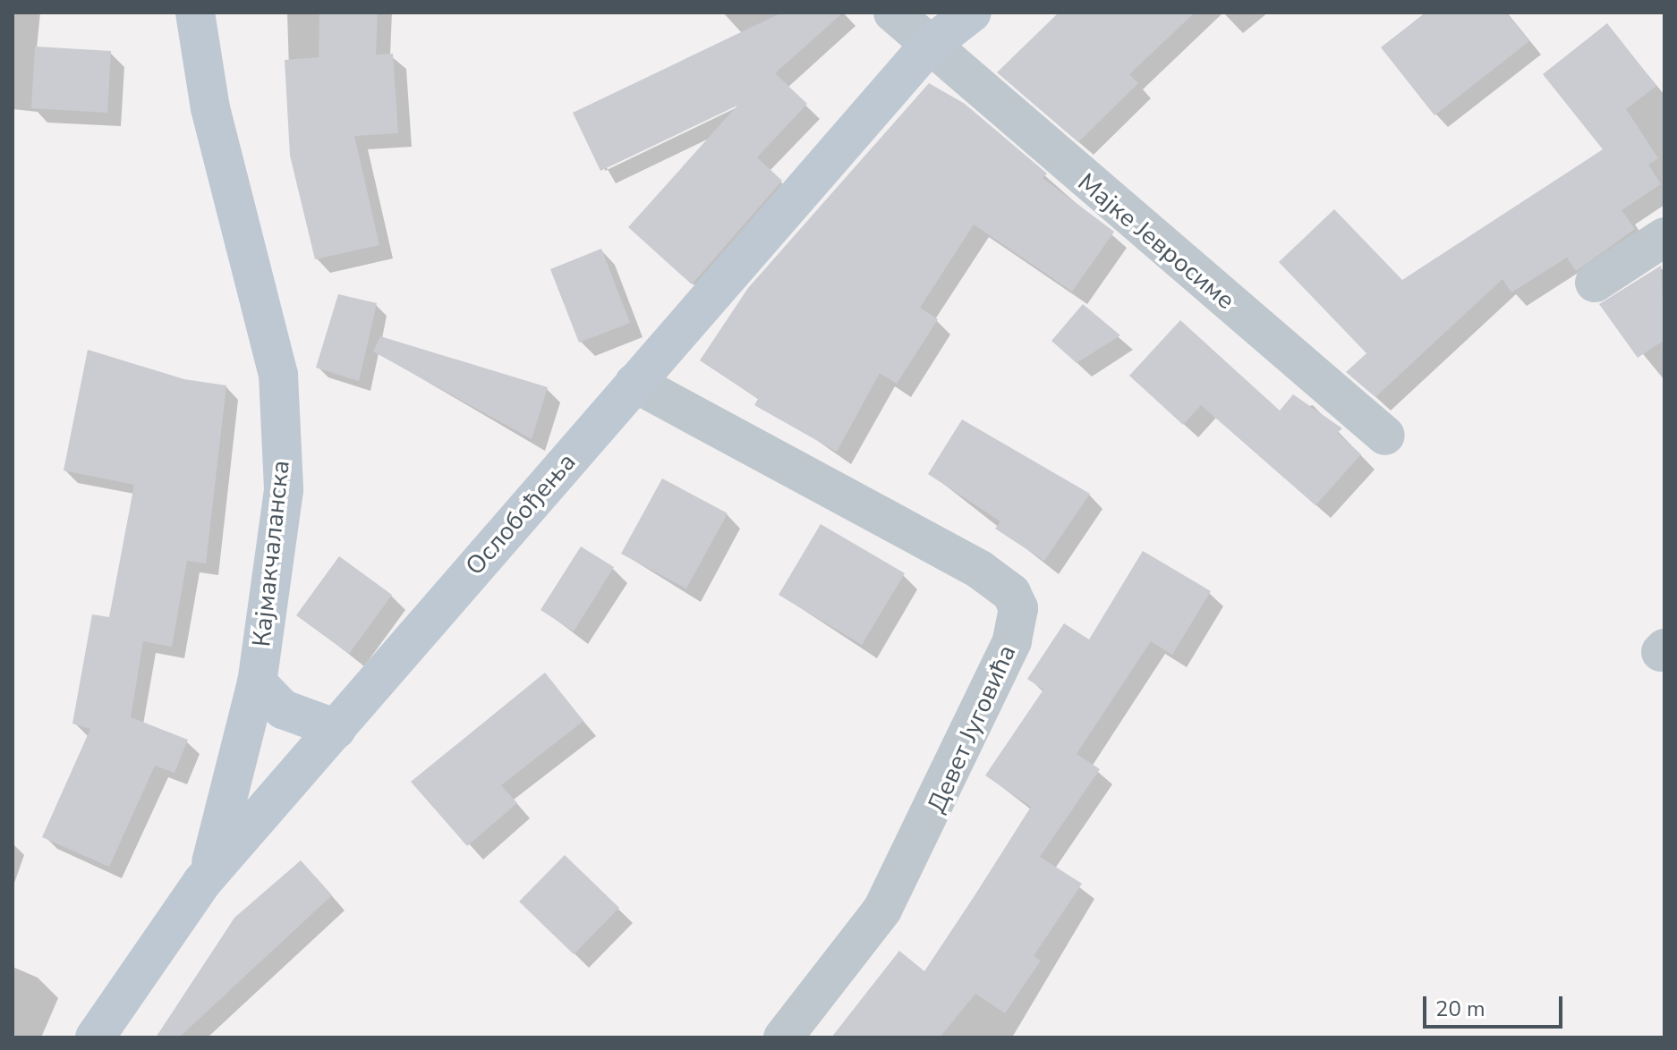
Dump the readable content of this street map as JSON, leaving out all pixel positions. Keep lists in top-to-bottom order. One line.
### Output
{"streets":{"street":["Мајке Јевросиме","Ослобођења","Кајмакчаланска","Девет Југовића"]},"crossings":[["Мајке Јевросиме","Ослобођења"],["Ослобођења","Кајмакчаланска"],["Ослобођења","Девет Југовића"]],"scale_bar":"20 m"}
